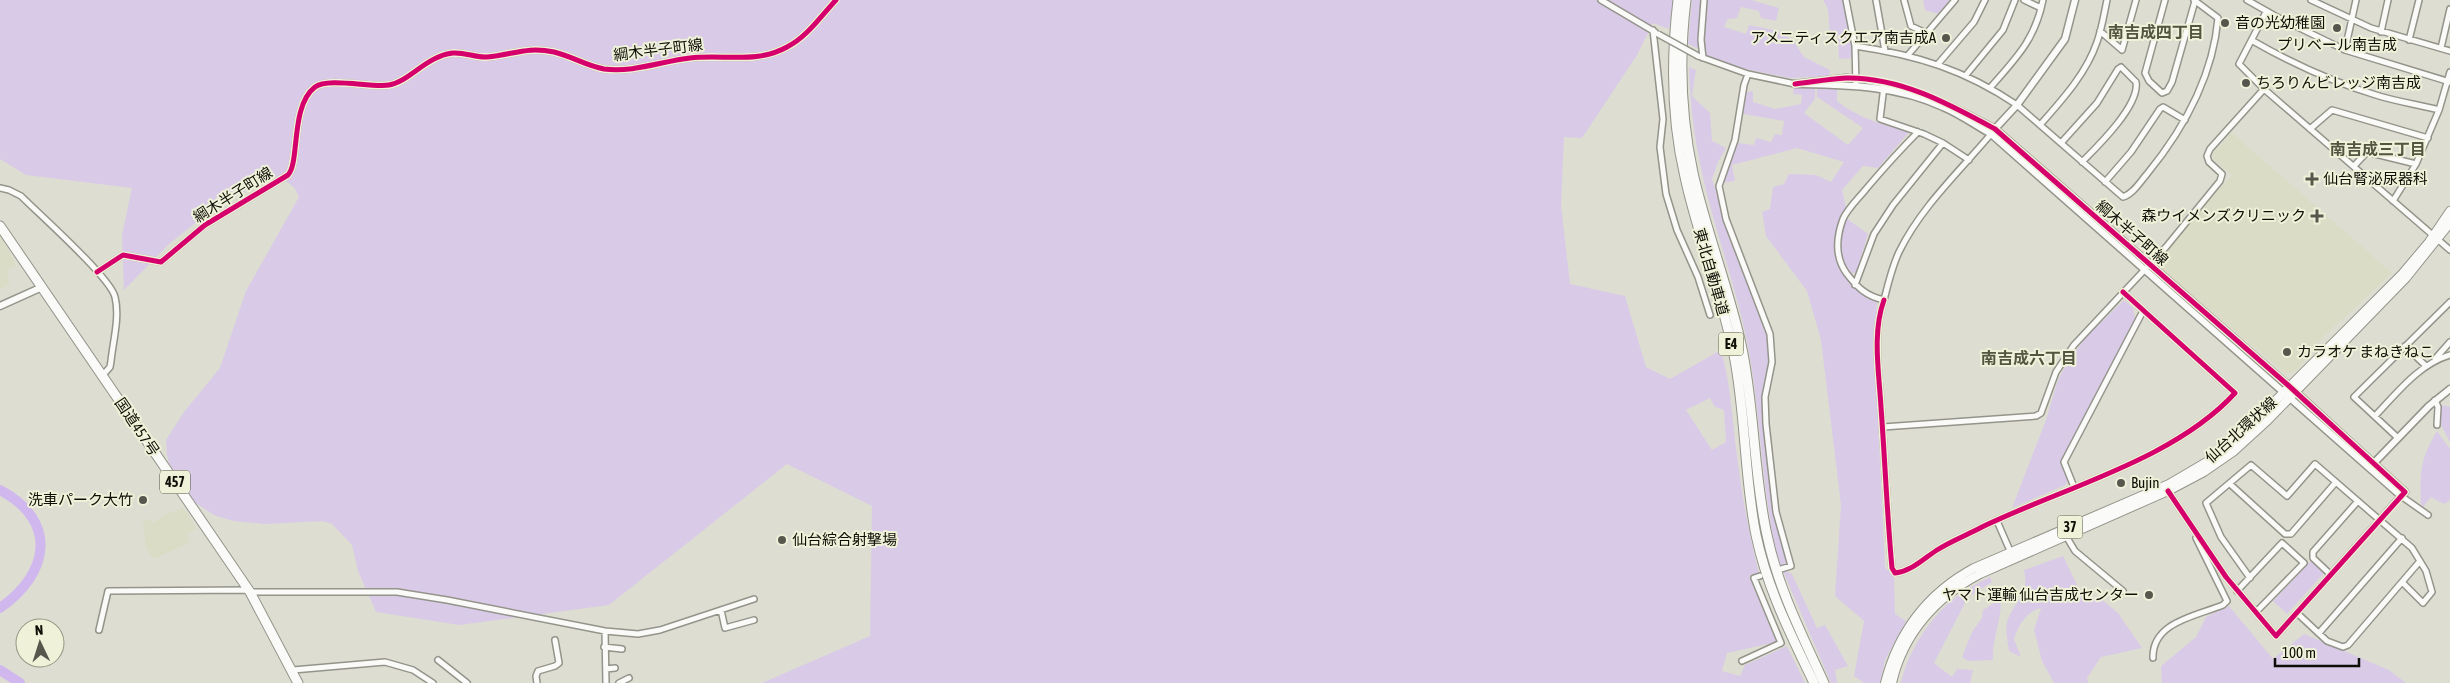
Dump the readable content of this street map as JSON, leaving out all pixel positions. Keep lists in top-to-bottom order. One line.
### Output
{"streets":{"highway":["東北自動車道","E4","国道457号","457"],"main road":["仙台北環状線","37"],"street":["綱木半子町線"]},"crossings":[["綱木半子町線","仙台北環状線"]],"districts":["南吉成四丁目","南吉成三丁目","南吉成六丁目"],"places":{"other":["音の光幼稚園","プリベール南吉成","アメニティスクエア南吉成A","ちろりんビレッジ南吉成","カラオケ まねきねこ","Bujin","洗車パーク大竹","仙台綜合射撃場","ヤマト運輸 仙台吉成センター"],"health":["仙台腎泌尿器科","森ウイメンズクリニック"]},"scale_bar":"100 m","north":"top"}
